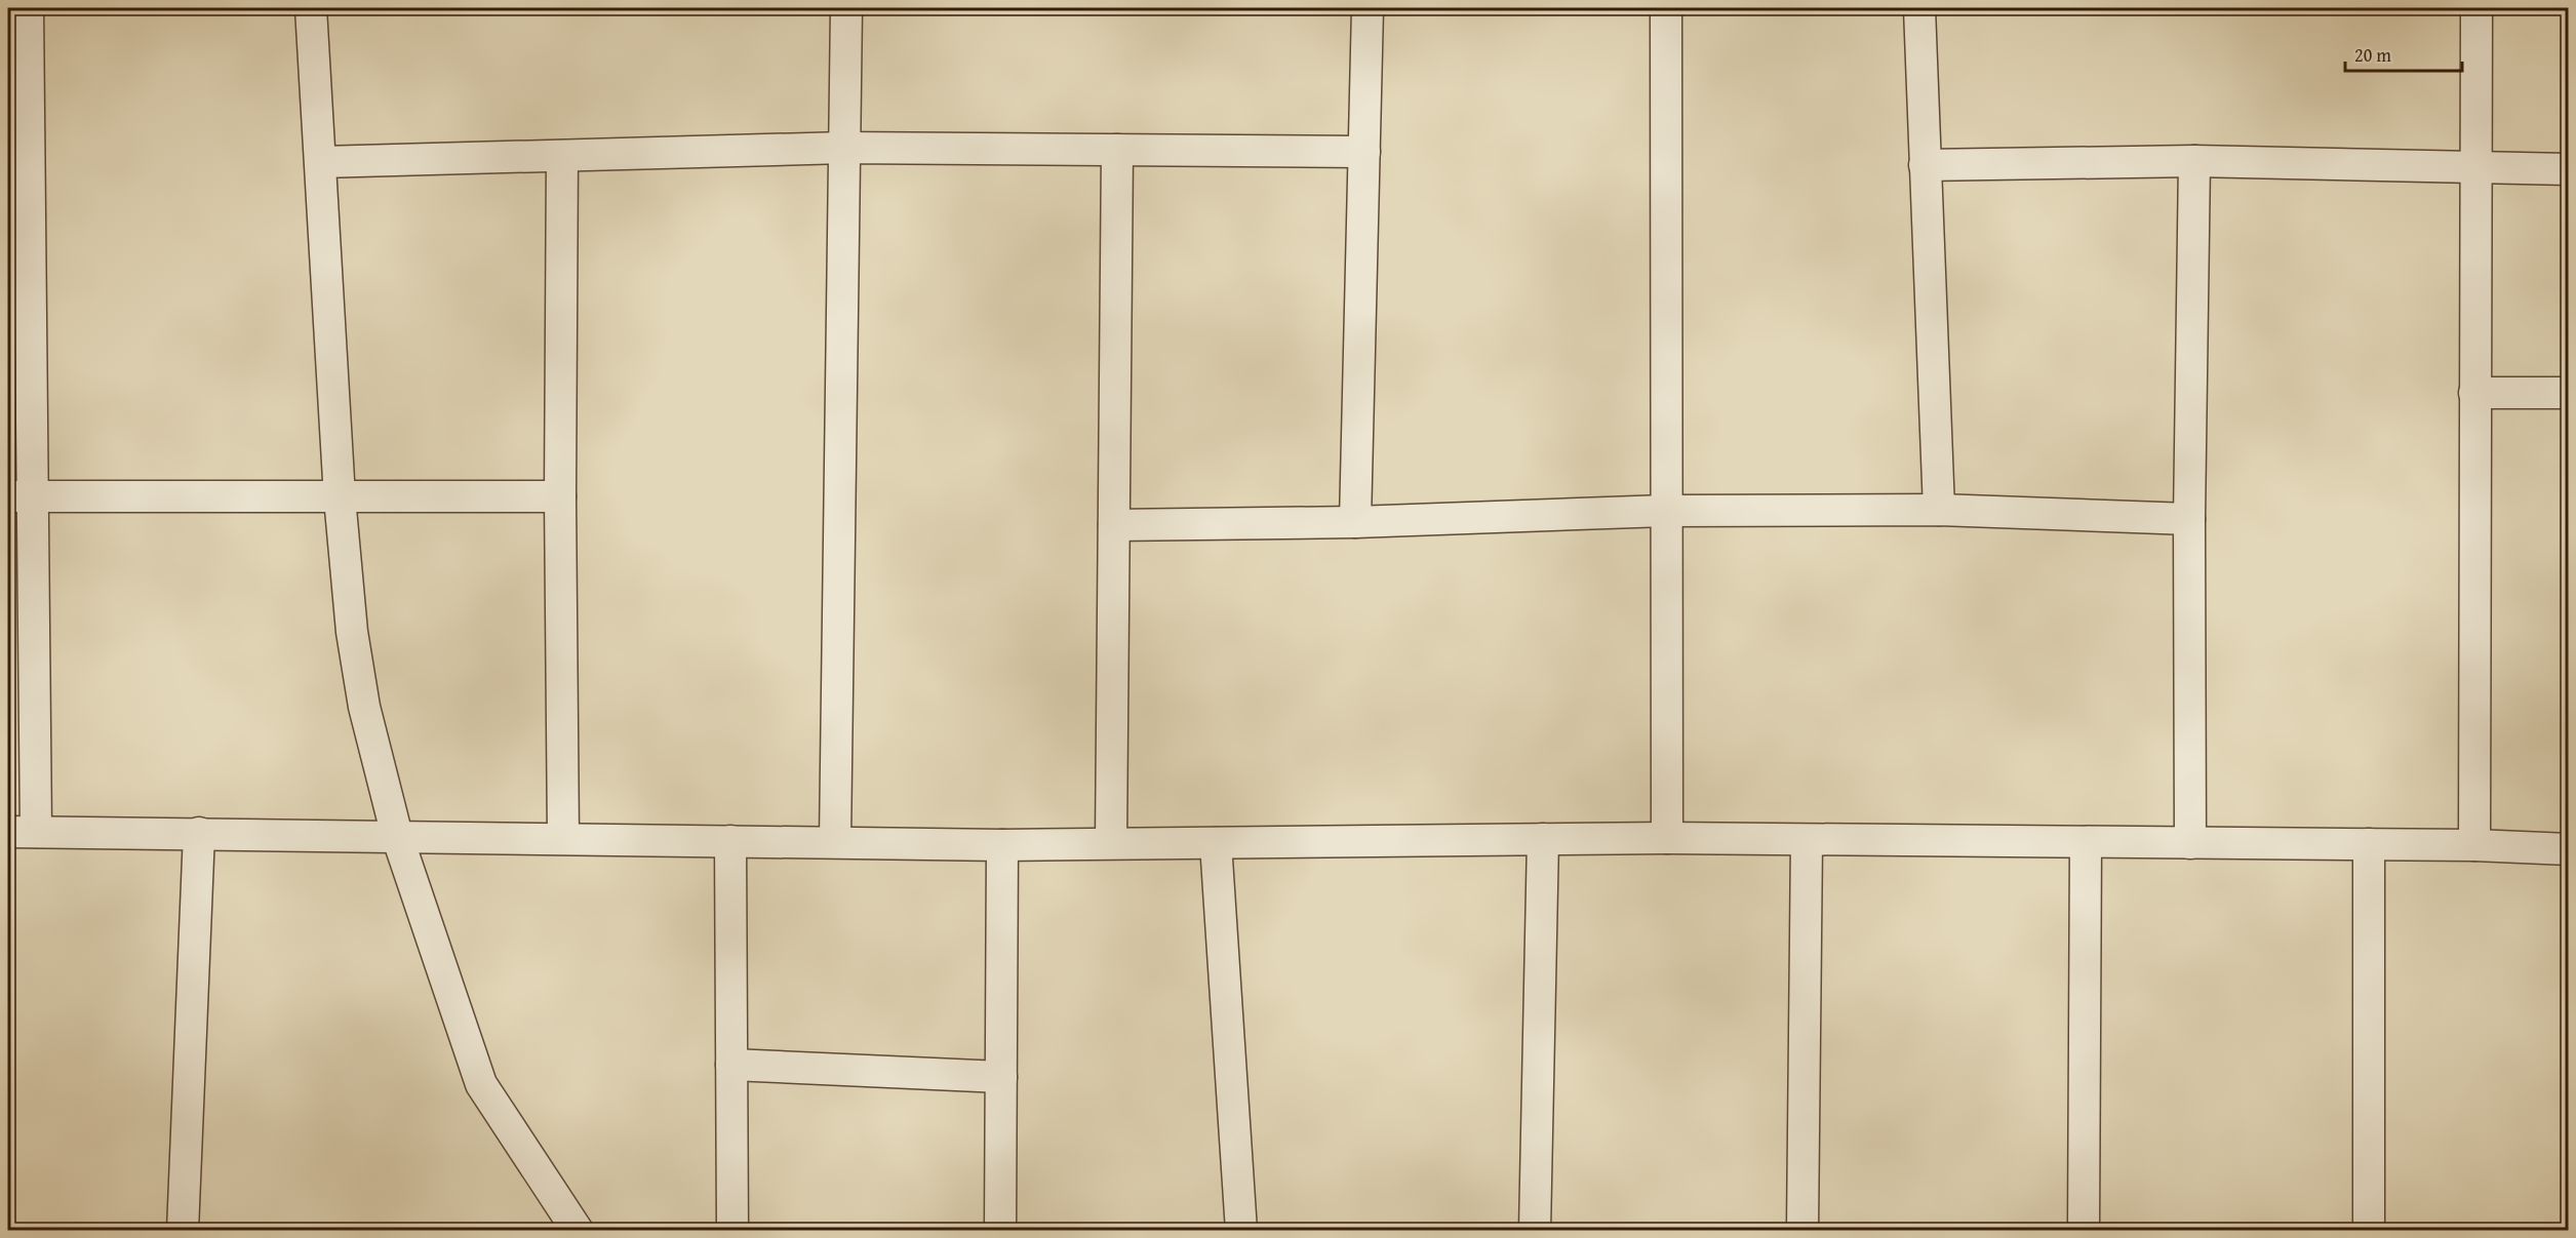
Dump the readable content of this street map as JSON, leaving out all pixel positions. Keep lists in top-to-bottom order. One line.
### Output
{"scale_bar":"20 m"}
